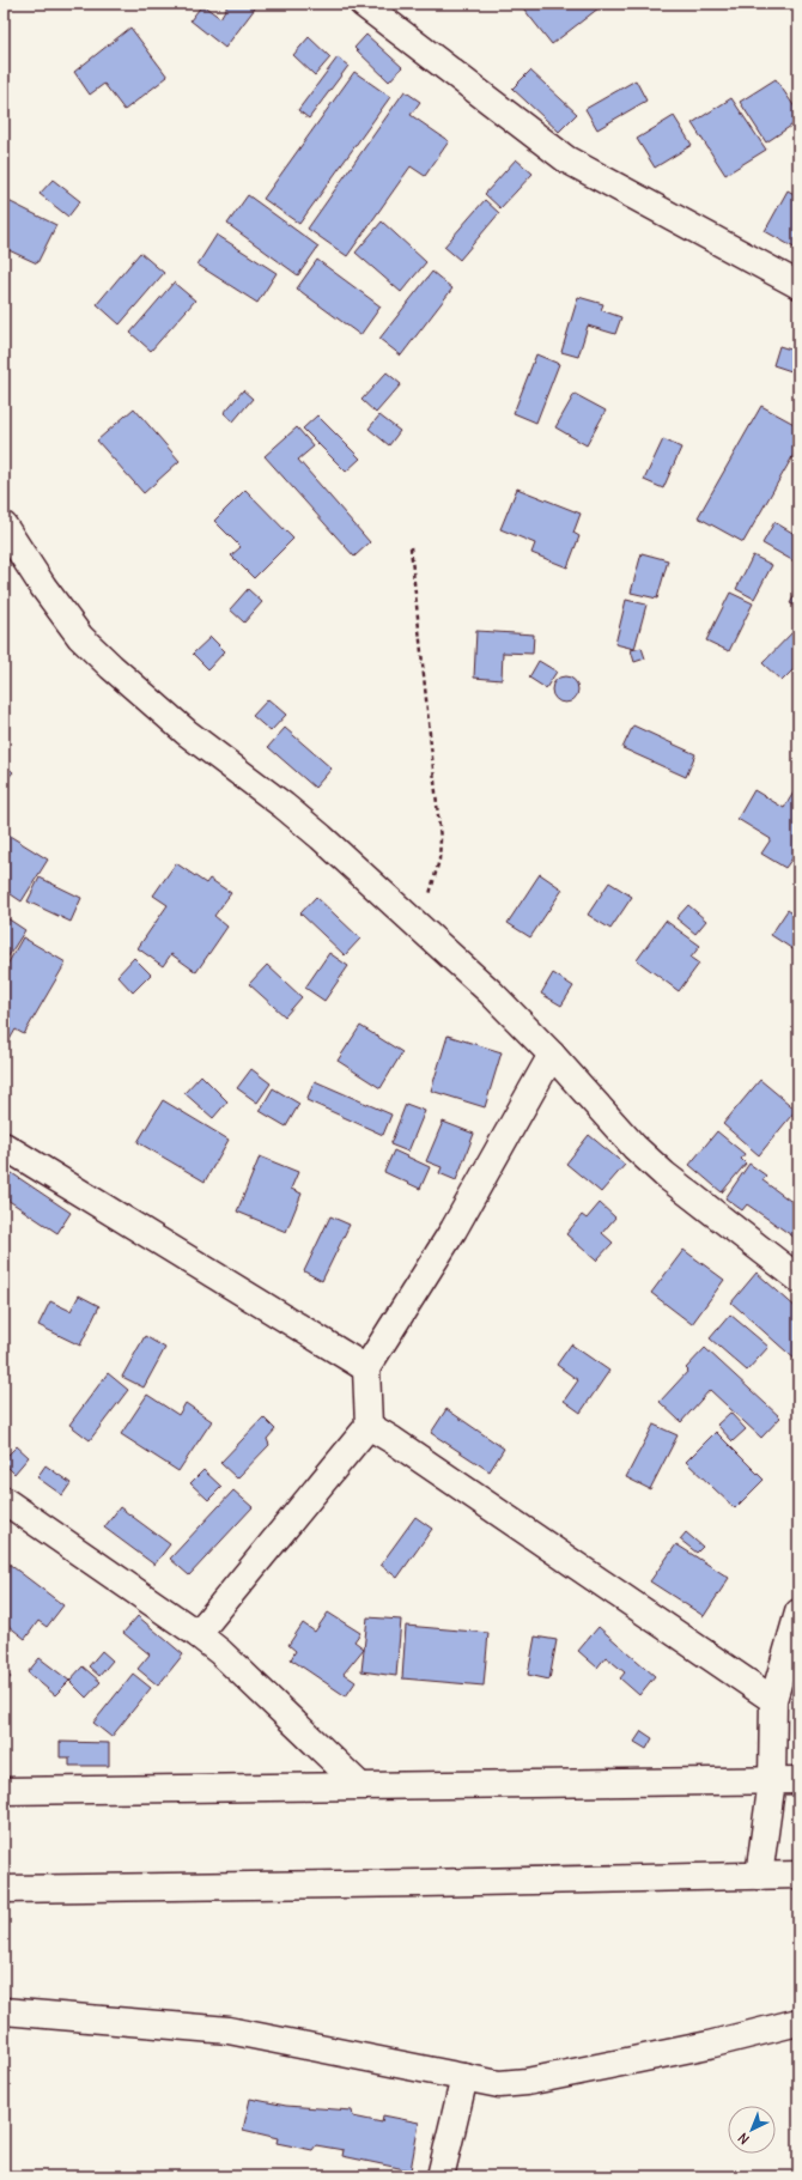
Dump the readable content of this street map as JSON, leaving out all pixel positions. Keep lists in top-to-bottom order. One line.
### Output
{"north":"bottom left"}
